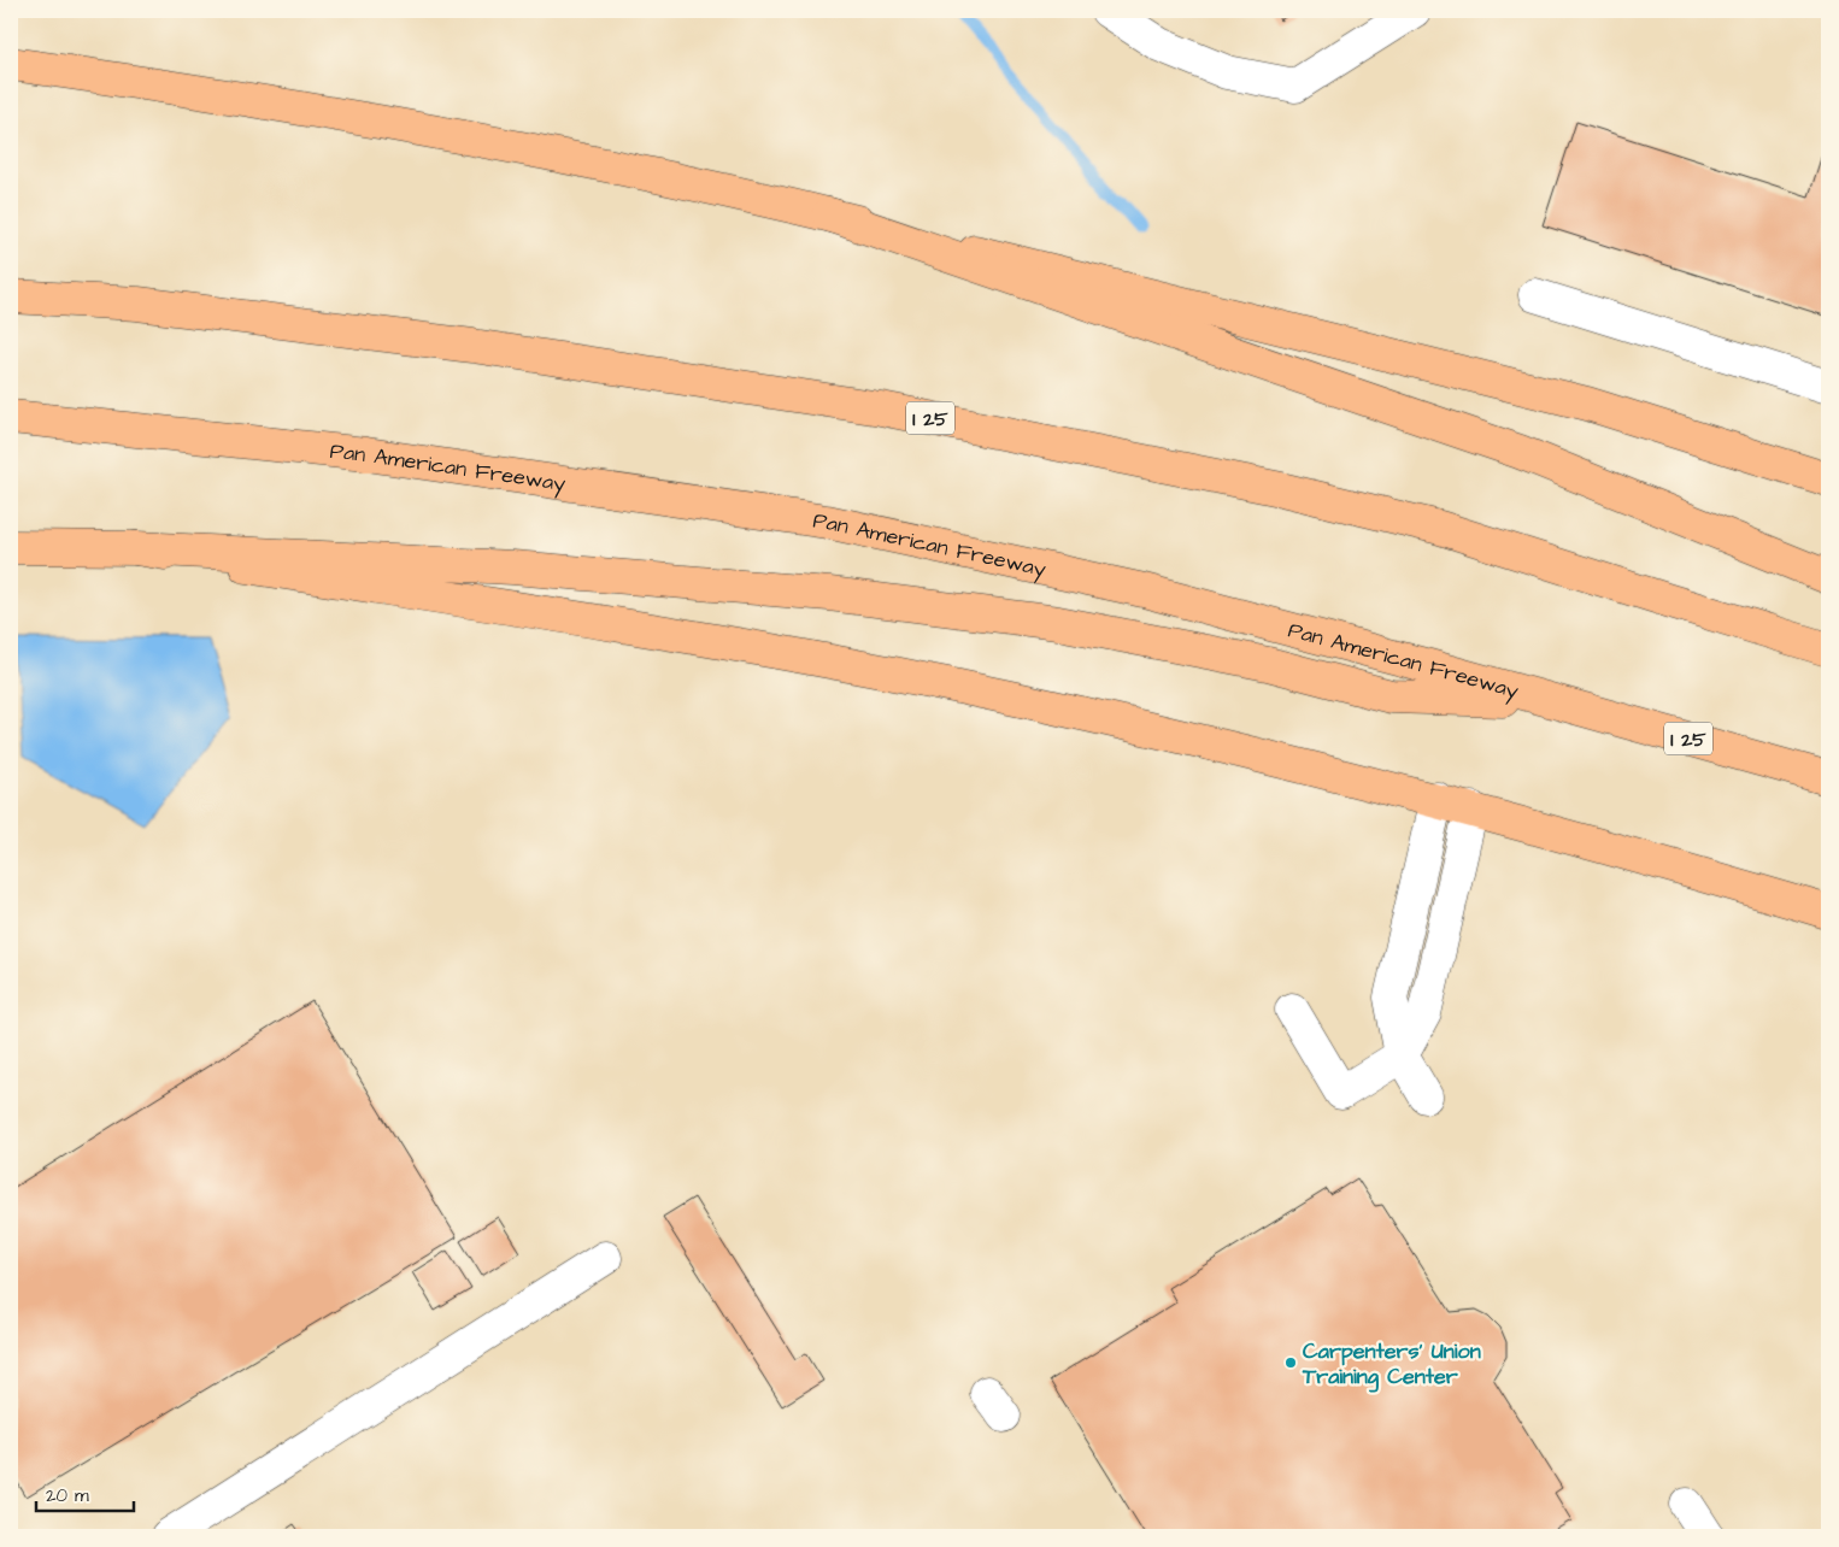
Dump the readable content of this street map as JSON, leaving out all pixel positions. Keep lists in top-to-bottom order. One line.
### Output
{"streets":{"main road":["I 25","Pan American Freeway"]},"places":["Carpenters' Union Training Center"],"scale_bar":"20 m"}
